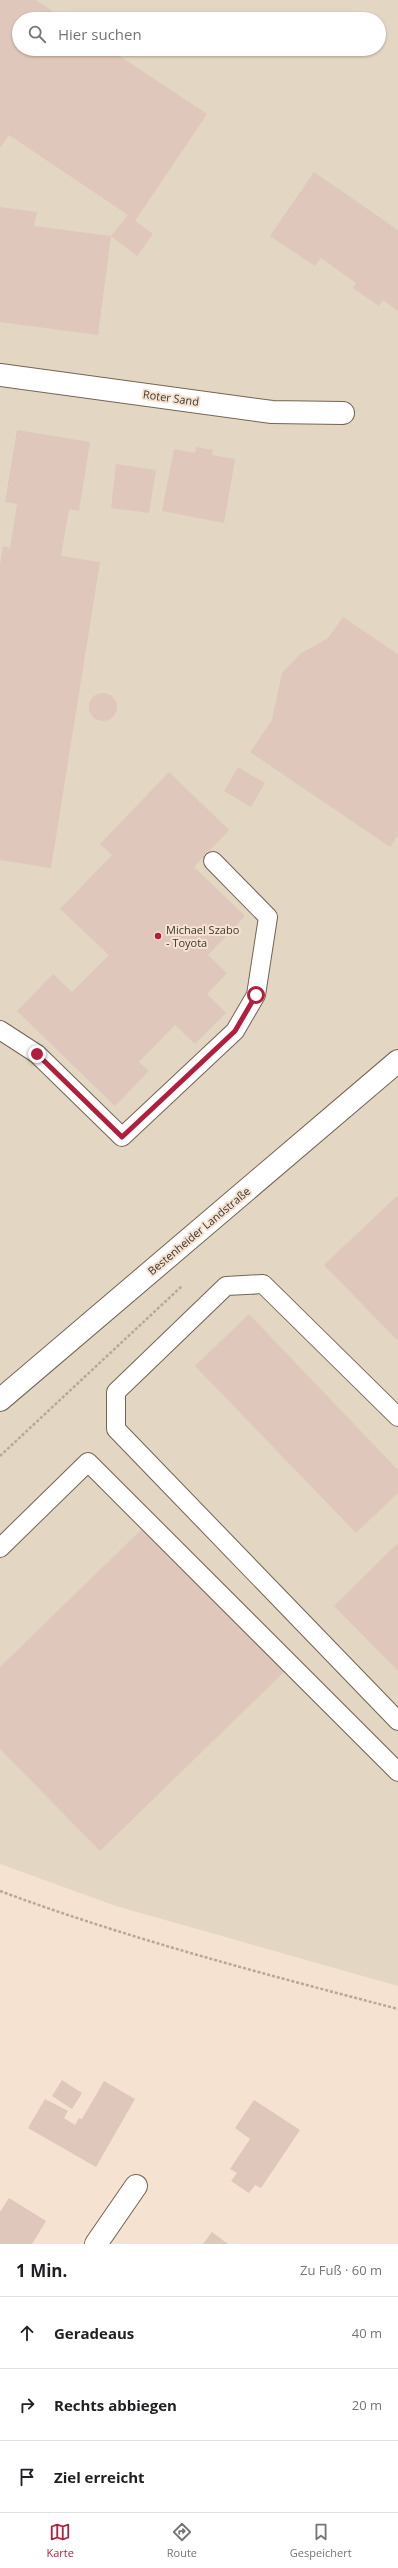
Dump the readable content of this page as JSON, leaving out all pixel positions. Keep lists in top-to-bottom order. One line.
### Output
{"streets":{"main road":["Roter Sand","Bestenheider Landstraße"]},"places":["Michael Szabo - Toyota"],"page":{"search":"Hier suchen","heading":["1 Min.","Zu Fuß · 60 m"],"list":[["Geradeaus","40 m"],["Rechts abbiegen","20 m"],"Ziel erreicht"],"nav":["Karte","Route","Gespeichert"]}}
